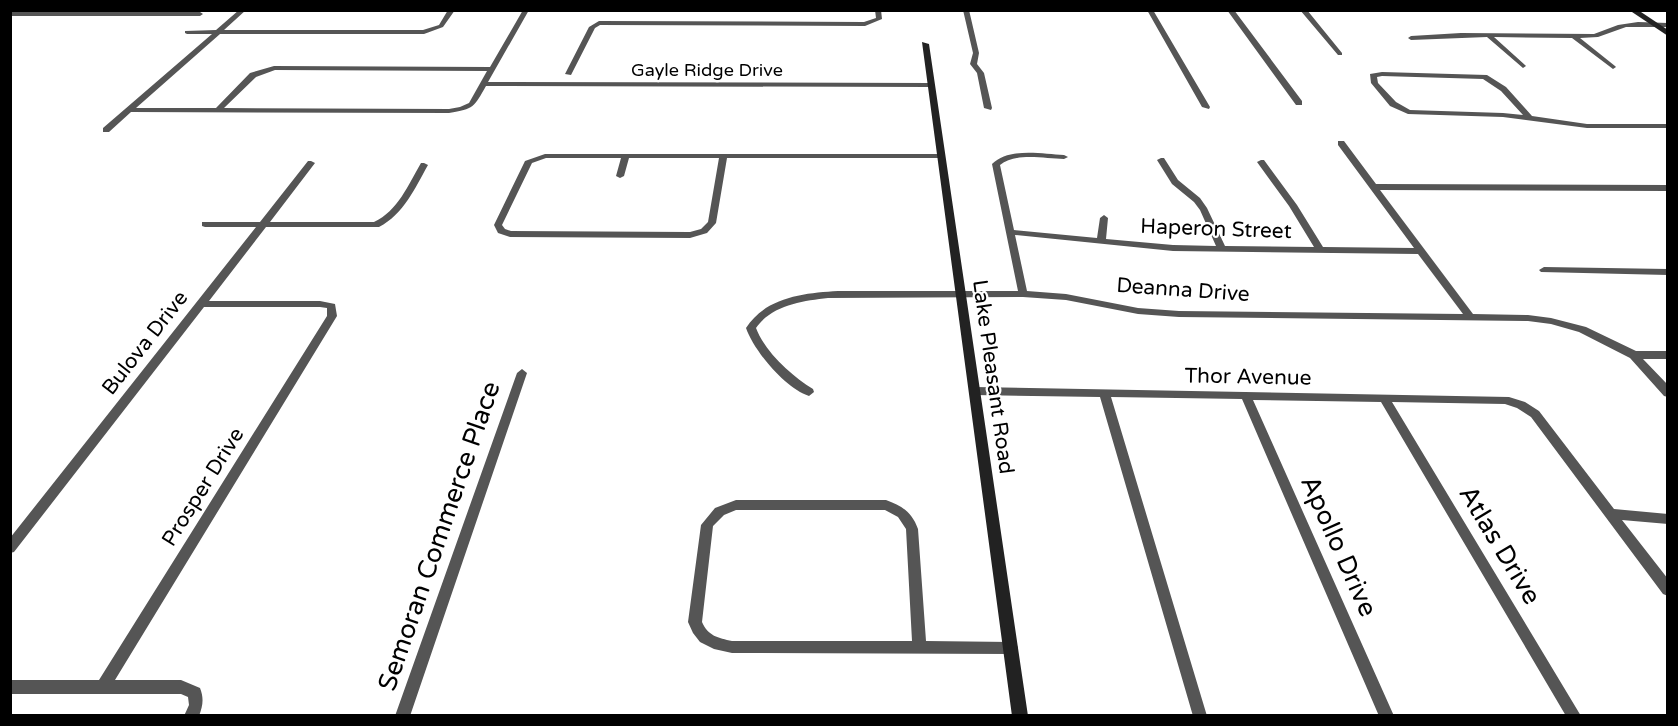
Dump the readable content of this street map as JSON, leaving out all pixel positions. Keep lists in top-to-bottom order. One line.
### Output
{"streets":{"street":["Gayle Ridge Drive","Haperon Street","Deanna Drive","Bulova Drive","Lake Pleasant Road","Thor Avenue","Prosper Drive","Semoran Commerce Place","Atlas Drive","Apollo Drive"]},"crossings":[["Gayle Ridge Drive","Lake Pleasant Road"],["Deanna Drive","Lake Pleasant Road"],["Bulova Drive","Prosper Drive"],["Lake Pleasant Road","Thor Avenue"],["Thor Avenue","Atlas Drive"],["Thor Avenue","Apollo Drive"]]}
